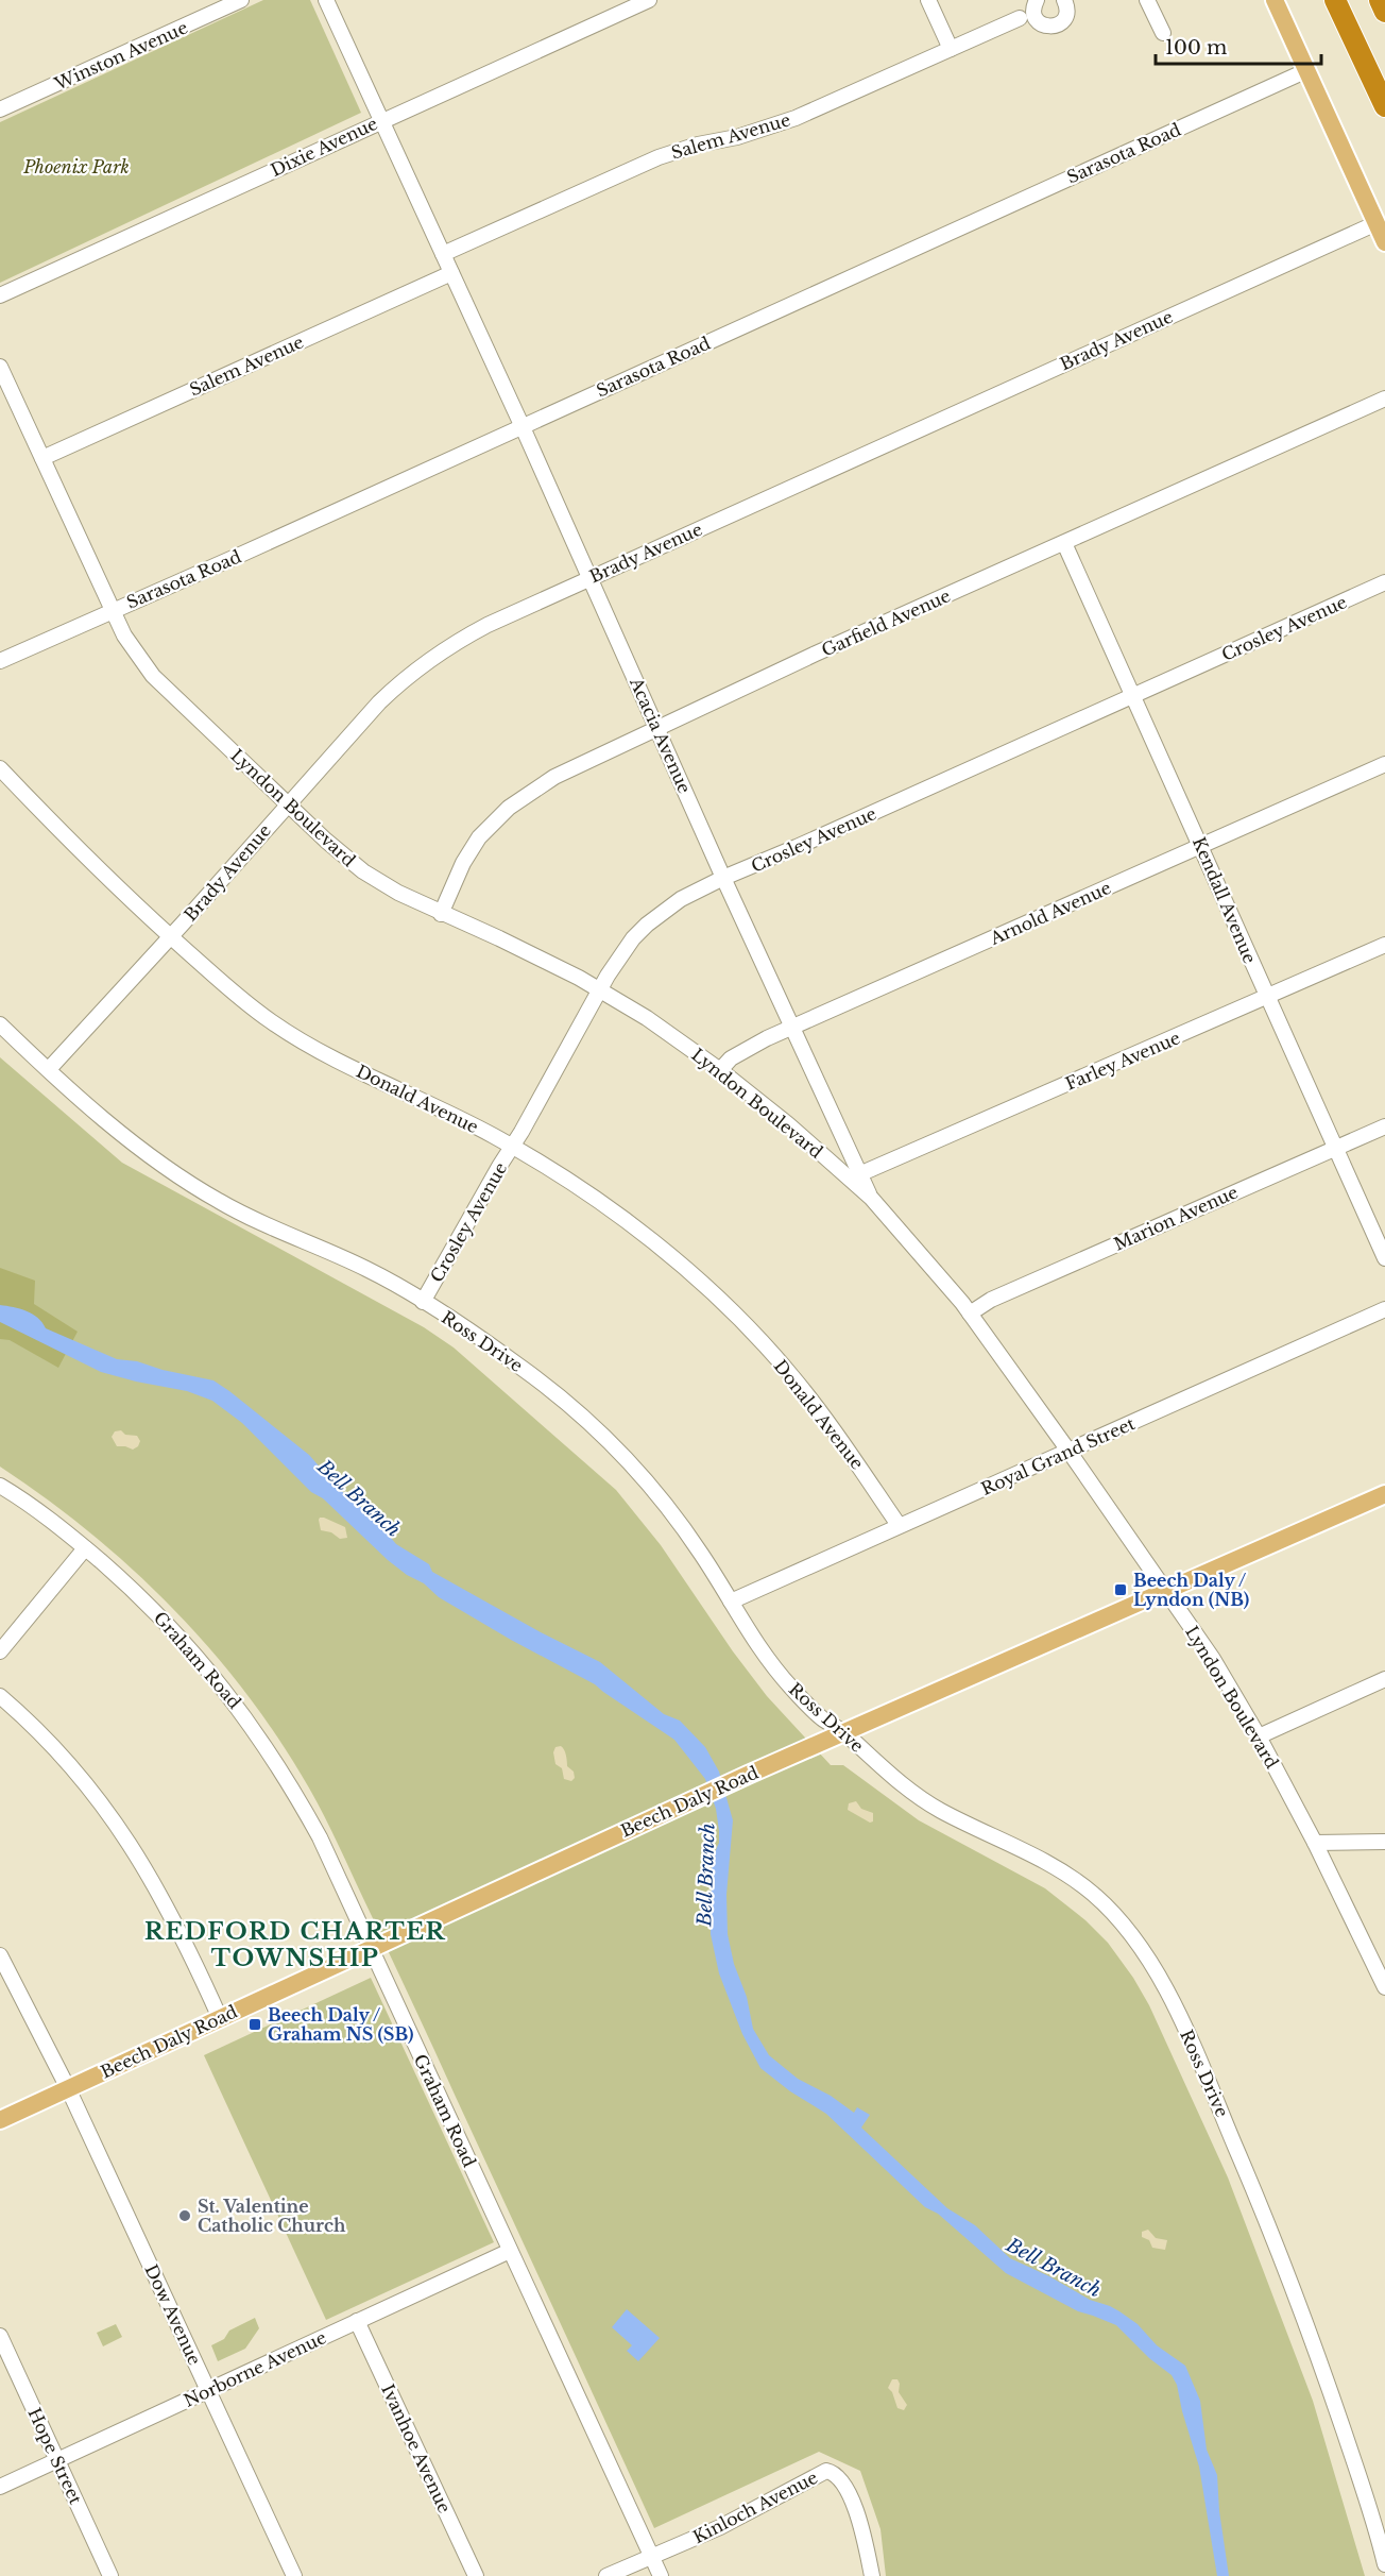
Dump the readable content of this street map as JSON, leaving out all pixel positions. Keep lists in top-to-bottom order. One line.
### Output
{"streets":{"main road":["Beech Daly Road"],"street":["Winston Avenue","Salem Avenue","Dixie Avenue","Sarasota Road","Brady Avenue","Garfield Avenue","Crosley Avenue","Acacia Avenue","Lyndon Boulevard","Kendall Avenue","Arnold Avenue","Farley Avenue","Donald Avenue","Marion Avenue","Ross Drive","Royal Grand Street","Graham Road","Dow Avenue","Norborne Avenue","Ivanhoe Avenue","Hope Street","Kinloch Avenue"]},"crossings":[["Salem Avenue","Acacia Avenue"],["Salem Avenue","Lyndon Boulevard"],["Sarasota Road","Acacia Avenue"],["Sarasota Road","Lyndon Boulevard"],["Brady Avenue","Acacia Avenue"],["Brady Avenue","Lyndon Boulevard"],["Brady Avenue","Donald Avenue"],["Brady Avenue","Ross Drive"],["Garfield Avenue","Acacia Avenue"],["Garfield Avenue","Lyndon Boulevard"],["Garfield Avenue","Kendall Avenue"],["Crosley Avenue","Acacia Avenue"],["Crosley Avenue","Lyndon Boulevard"],["Crosley Avenue","Kendall Avenue"],["Crosley Avenue","Donald Avenue"],["Crosley Avenue","Ross Drive"],["Acacia Avenue","Lyndon Boulevard"],["Acacia Avenue","Arnold Avenue"],["Acacia Avenue","Farley Avenue"],["Lyndon Boulevard","Arnold Avenue"],["Lyndon Boulevard","Marion Avenue"],["Lyndon Boulevard","Royal Grand Street"],["Lyndon Boulevard","Beech Daly Road"],["Kendall Avenue","Arnold Avenue"],["Kendall Avenue","Farley Avenue"],["Kendall Avenue","Marion Avenue"],["Donald Avenue","Royal Grand Street"],["Ross Drive","Royal Grand Street"],["Ross Drive","Beech Daly Road"],["Graham Road","Beech Daly Road"],["Graham Road","Norborne Avenue"],["Graham Road","Kinloch Avenue"],["Beech Daly Road","Dow Avenue"],["Dow Avenue","Norborne Avenue"],["Norborne Avenue","Ivanhoe Avenue"],["Norborne Avenue","Hope Street"]],"districts":["REDFORD CHARTER TOWNSHIP"],"water":["Bell Branch"],"parks":["Phoenix Park"],"places":{"transit":["Beech Daly / Lyndon (NB)","Beech Daly / Graham NS (SB)"],"other":["St. Valentine Catholic Church"]},"scale_bar":"100 m"}
